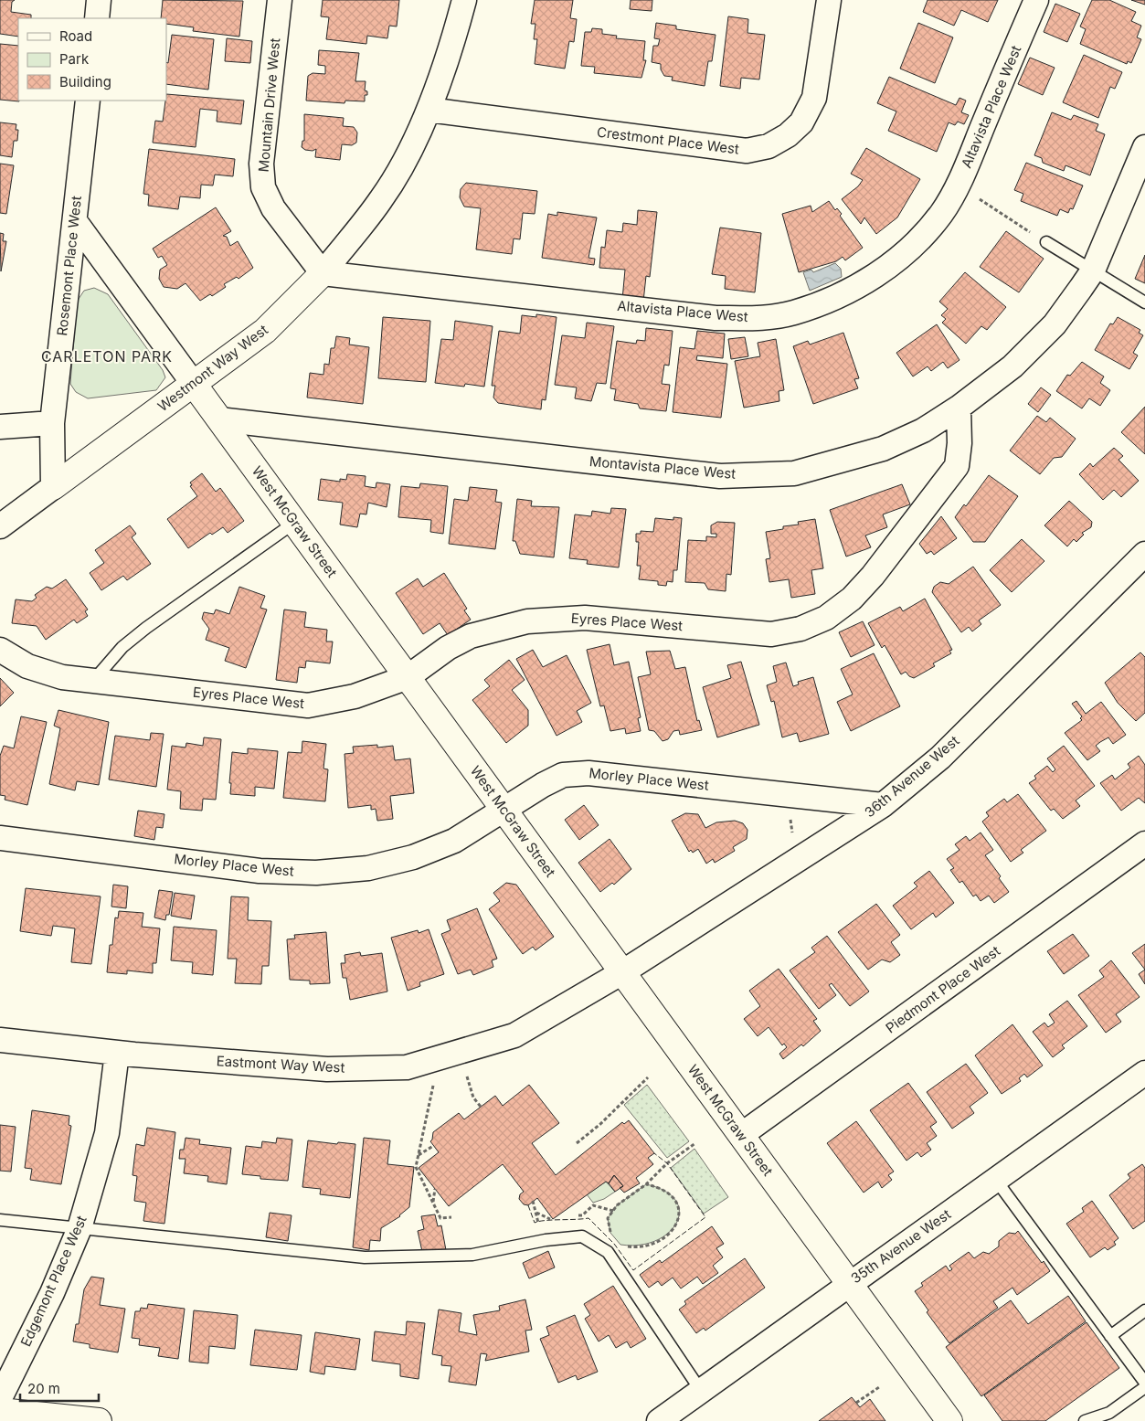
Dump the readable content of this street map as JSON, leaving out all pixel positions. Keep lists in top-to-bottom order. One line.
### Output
{"streets":{"street":["Mountain Drive West","Altavista Place West","Crestmont Place West","Rosemont Place West","Westmont Way West","Montavista Place West","West McGraw Street","Eyres Place West","36th Avenue West","Morley Place West","Piedmont Place West","Eastmont Way West","35th Avenue West","Edgemont Place West"]},"crossings":[["Mountain Drive West","Altavista Place West"],["Mountain Drive West","Westmont Way West"],["Altavista Place West","Westmont Way West"],["Crestmont Place West","Westmont Way West"],["Rosemont Place West","Westmont Way West"],["Rosemont Place West","West McGraw Street"],["Westmont Way West","West McGraw Street"],["Montavista Place West","West McGraw Street"],["Montavista Place West","Eyres Place West"],["West McGraw Street","Eyres Place West"],["West McGraw Street","36th Avenue West"],["West McGraw Street","Morley Place West"],["West McGraw Street","Piedmont Place West"],["West McGraw Street","Eastmont Way West"],["West McGraw Street","35th Avenue West"],["36th Avenue West","Morley Place West"],["36th Avenue West","Eastmont Way West"],["Eastmont Way West","Edgemont Place West"]],"districts":["CARLETON PARK"],"legend":["Road","Park","Building"],"scale_bar":"20 m"}
